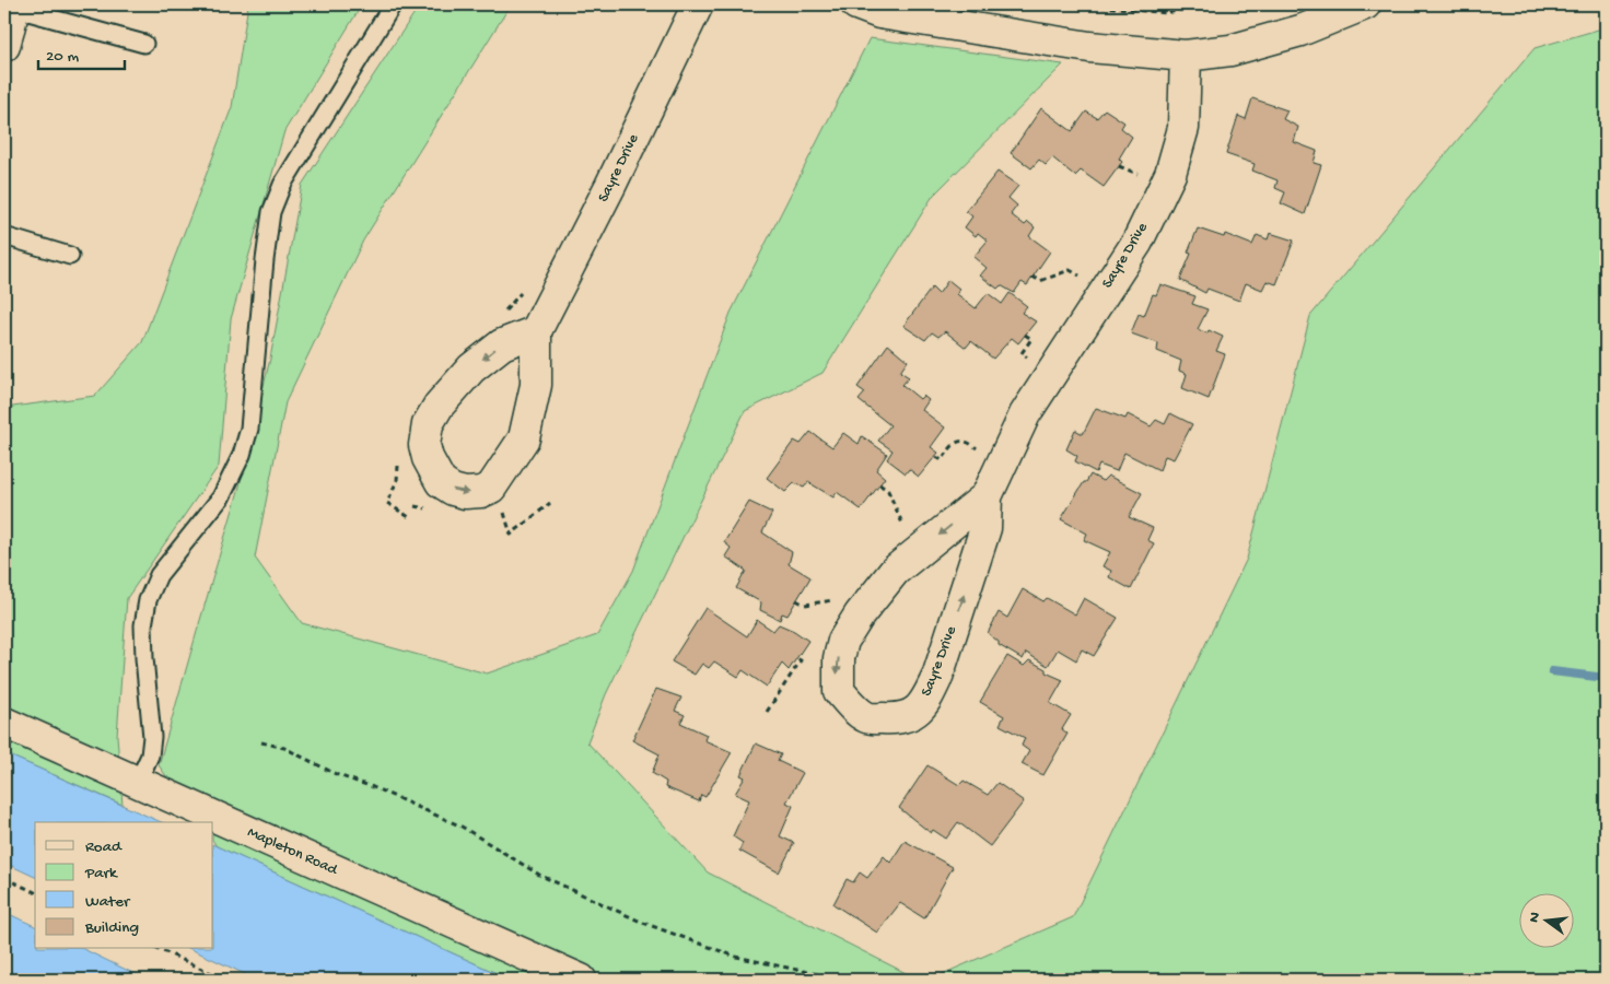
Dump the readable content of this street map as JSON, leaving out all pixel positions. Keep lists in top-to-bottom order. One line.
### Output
{"streets":{"street":["Sayre Drive","Mapleton Road"]},"legend":["Road","Park","Water","Building"],"scale_bar":"20 m","north":"left"}
